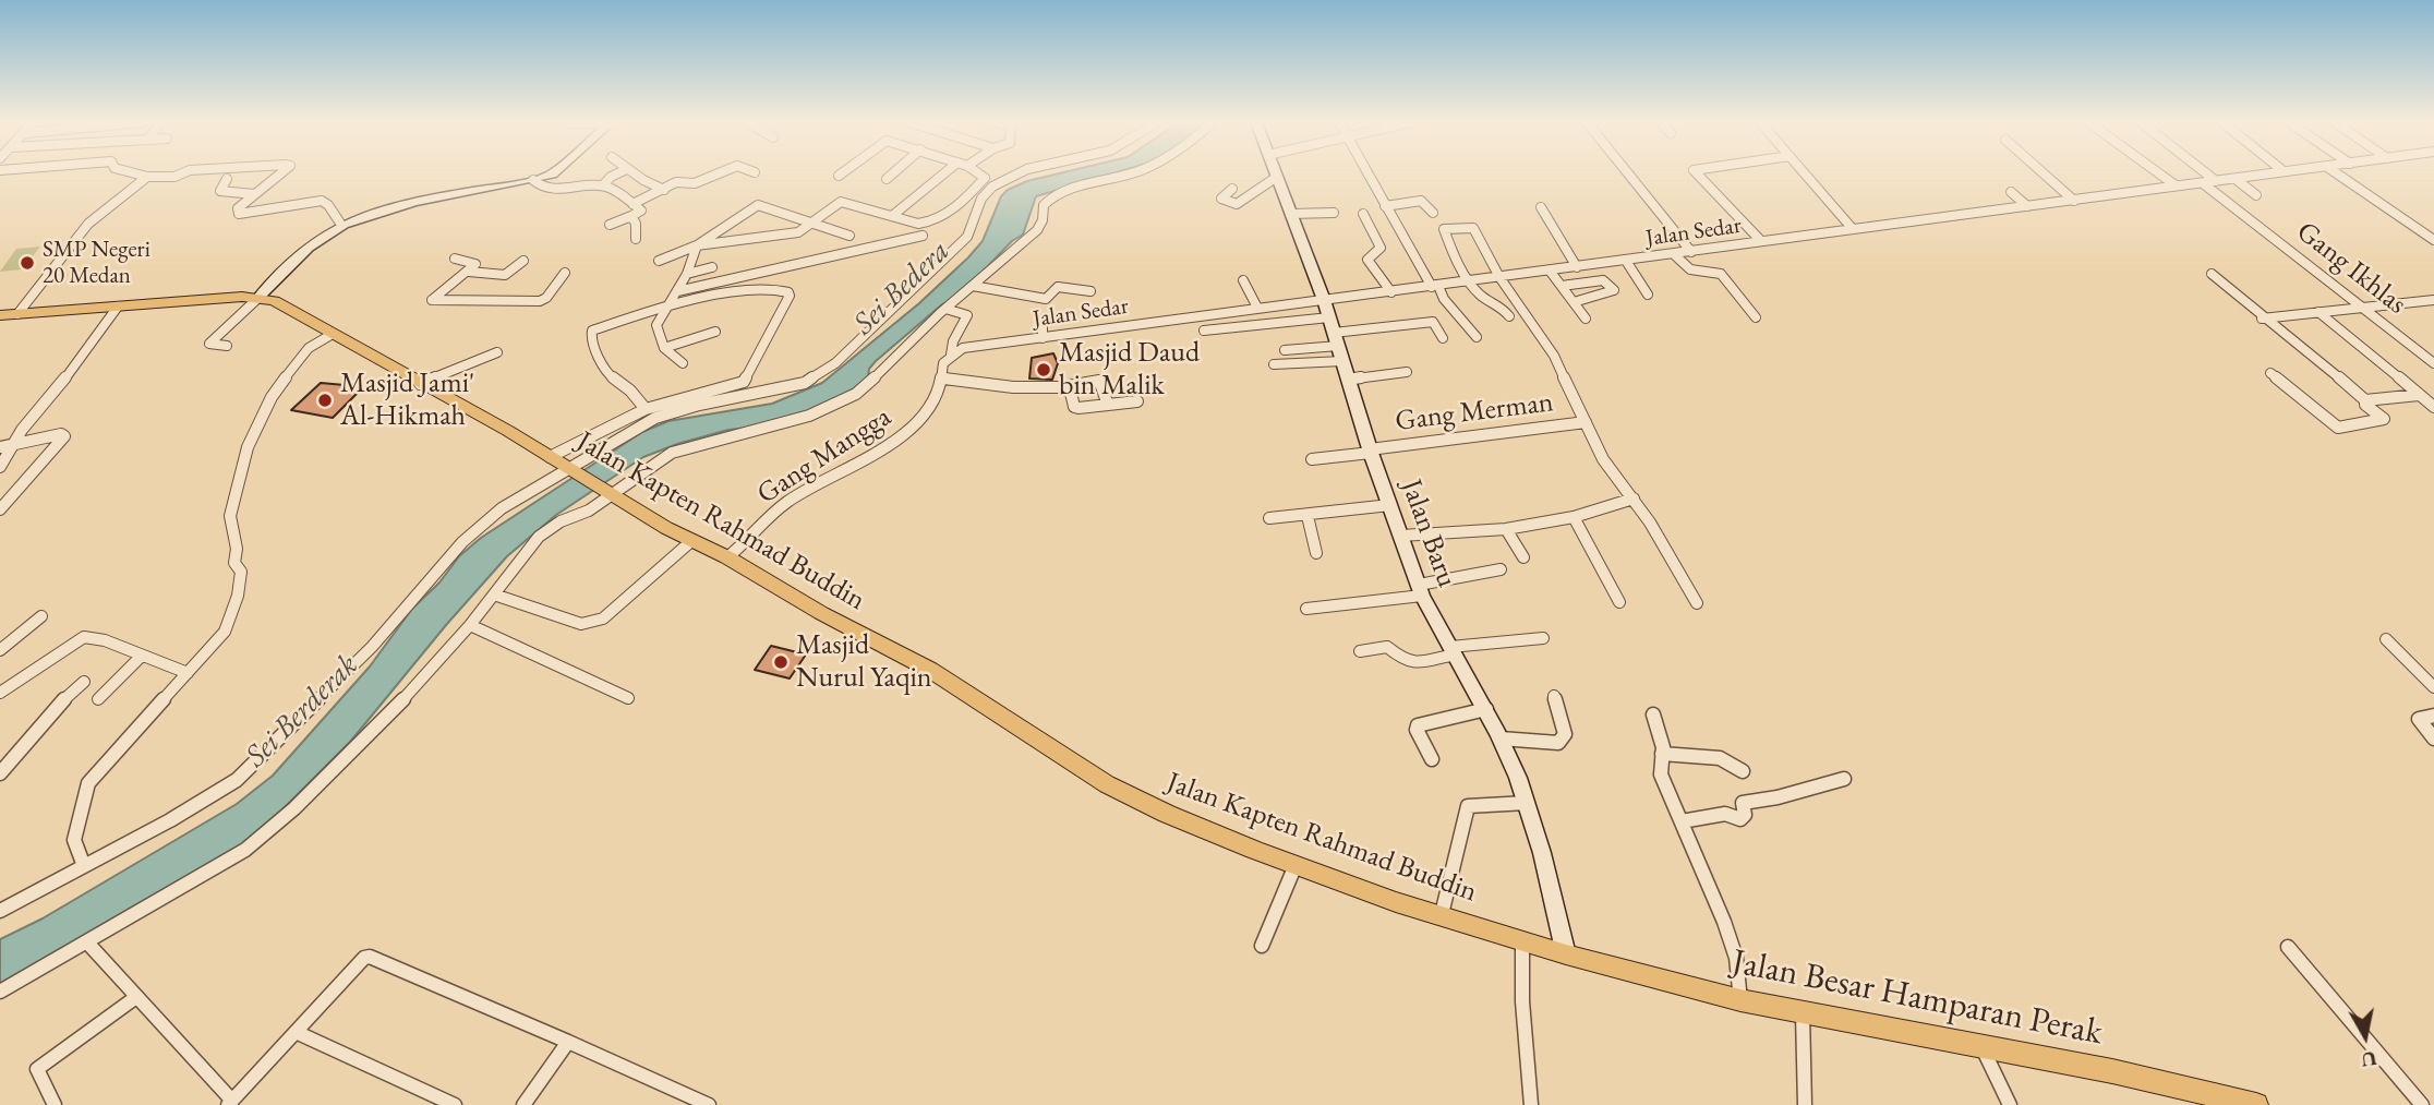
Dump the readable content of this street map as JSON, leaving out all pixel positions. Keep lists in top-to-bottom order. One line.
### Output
{"streets":{"main road":["Jalan Kapten Rahmad Buddin","Jalan Besar Hamparan Perak"],"street":["Jalan Sedar","Gang Ikhlas","Gang Merman","Gang Mangga","Jalan Baru"]},"crossings":[["Jalan Sedar","Gang Ikhlas"],["Jalan Sedar","Gang Mangga"],["Jalan Sedar","Jalan Baru"],["Gang Merman","Jalan Baru"],["Gang Mangga","Jalan Kapten Rahmad Buddin"],["Jalan Kapten Rahmad Buddin","Jalan Baru"],["Jalan Kapten Rahmad Buddin","Jalan Besar Hamparan Perak"],["Jalan Baru","Jalan Besar Hamparan Perak"]],"water":["Sei Bedera","Sei Berderak"],"places":["SMP Negeri 20 Medan","Masjid Daud bin Malik","Masjid Jami' Al-Hikmah","Masjid Nurul Yaqin"],"north":"bottom"}
